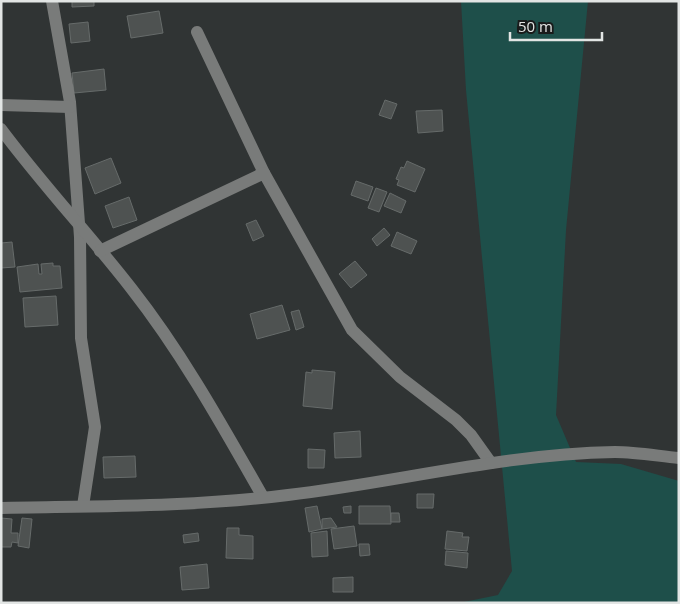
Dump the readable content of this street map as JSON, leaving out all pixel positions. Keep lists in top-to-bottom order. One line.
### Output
{"scale_bar":"50 m"}
